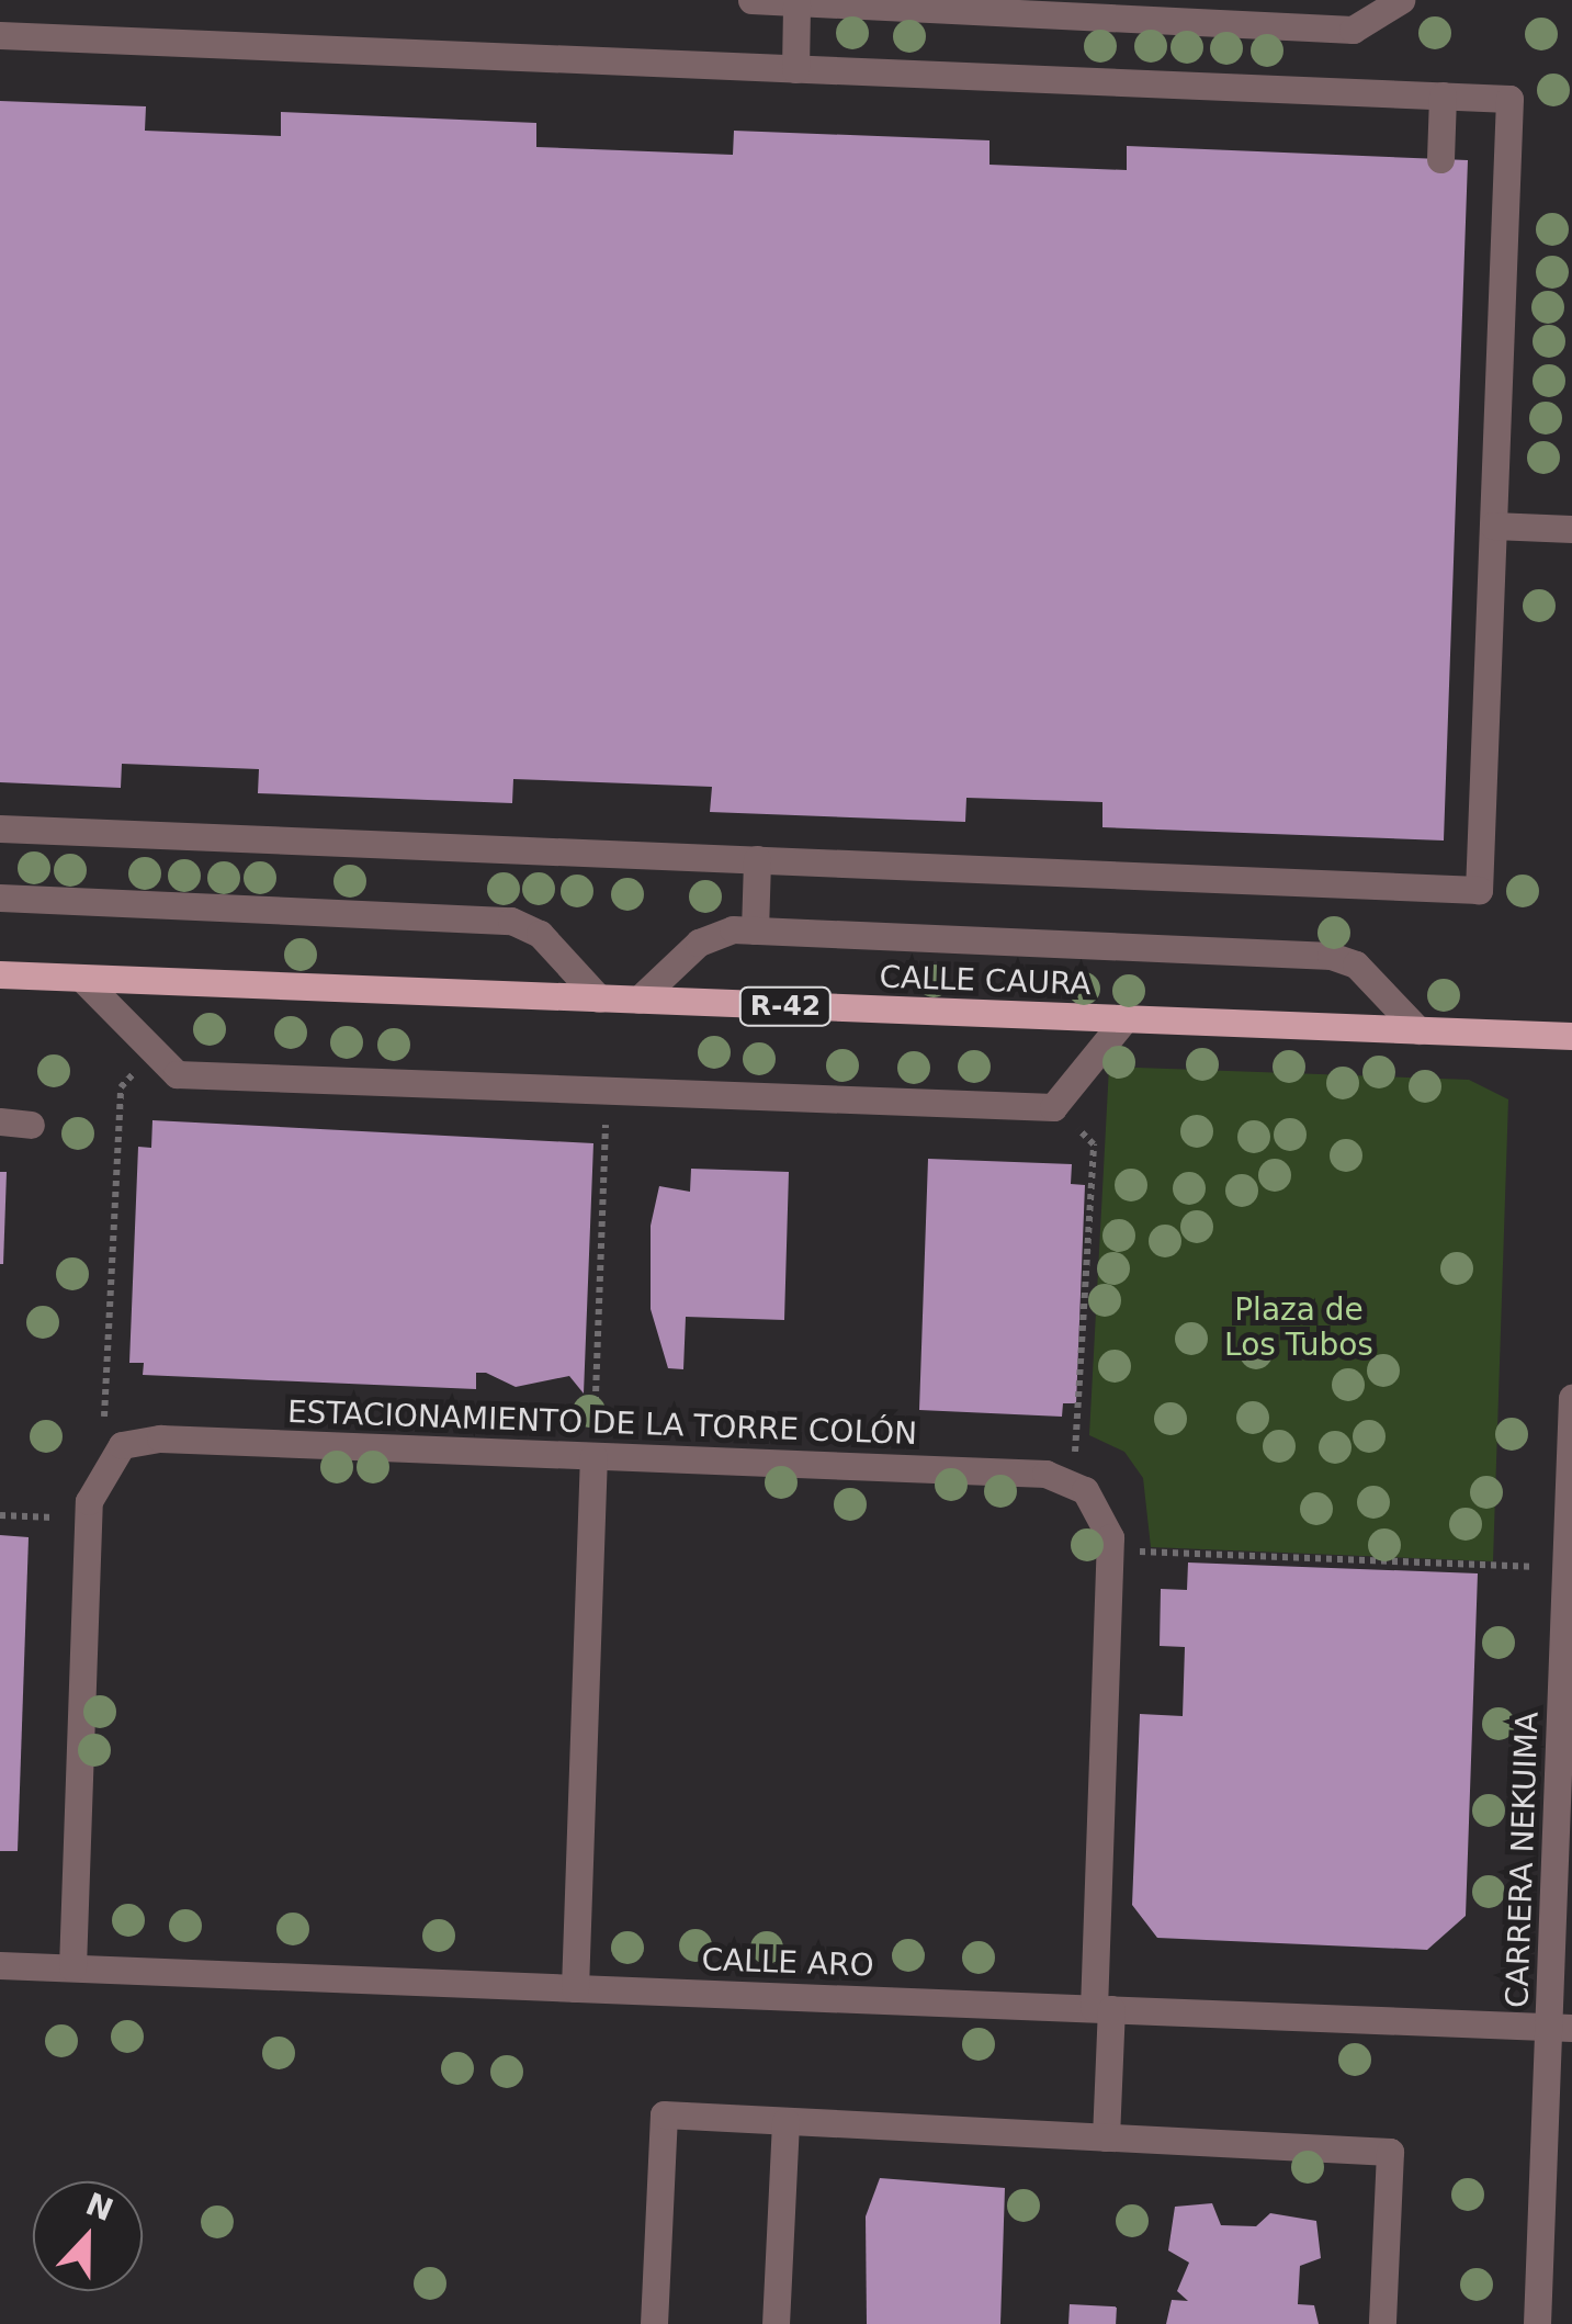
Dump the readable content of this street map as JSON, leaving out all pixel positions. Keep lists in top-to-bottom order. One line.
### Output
{"streets":{"main road":["CALLE CAURA","R-42"],"street":["ESTACIONAMIENTO DE LA TORRE COLÓN","CARRERA NEKUIMA","CALLE ARO"]},"crossings":[["CARRERA NEKUIMA","CALLE ARO"]],"parks":["Plaza de Los Tubos"],"north":"top"}
